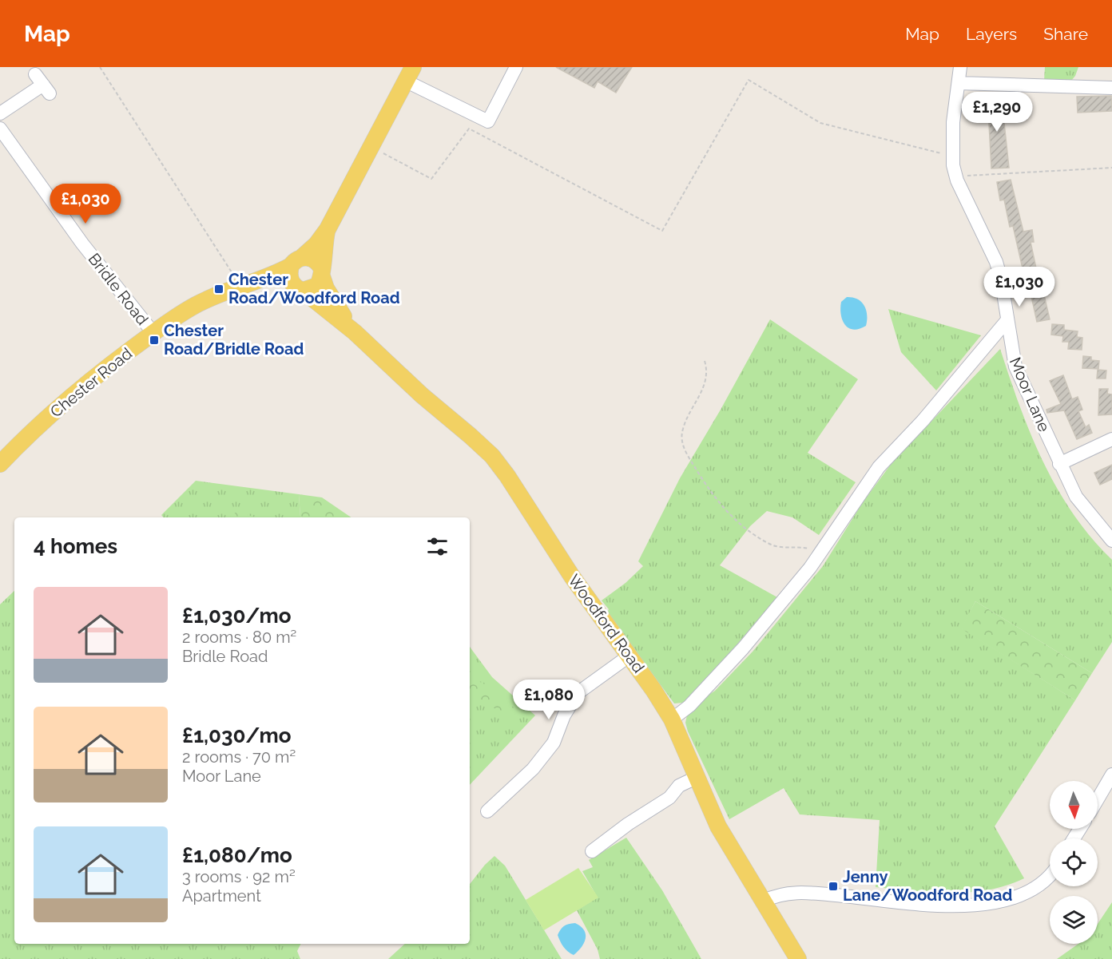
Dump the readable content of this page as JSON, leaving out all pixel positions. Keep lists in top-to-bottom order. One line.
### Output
{"streets":{"main road":["Chester Road","Woodford Road"],"street":["Bridle Road","Moor Lane"]},"crossings":[["Bridle Road","Chester Road"],["Chester Road","Woodford Road"]],"places":{"transit":["Chester Road/Woodford Road","Chester Road/Bridle Road","Jenny Lane/Woodford Road"]},"north":"bottom","page":{"header":"Map","nav":["Map","Layers","Share"],"price":["£1,290","£1,030","£1,030","£1,080"],"heading":"4 homes","list":[{"name":"£1,030/mo","note":"2 rooms · 80 m² · Bridle Road"},{"name":"£1,030/mo","note":"2 rooms · 70 m² · Moor Lane"},{"name":"£1,080/mo","note":"3 rooms · 92 m² · Apartment"}]}}
